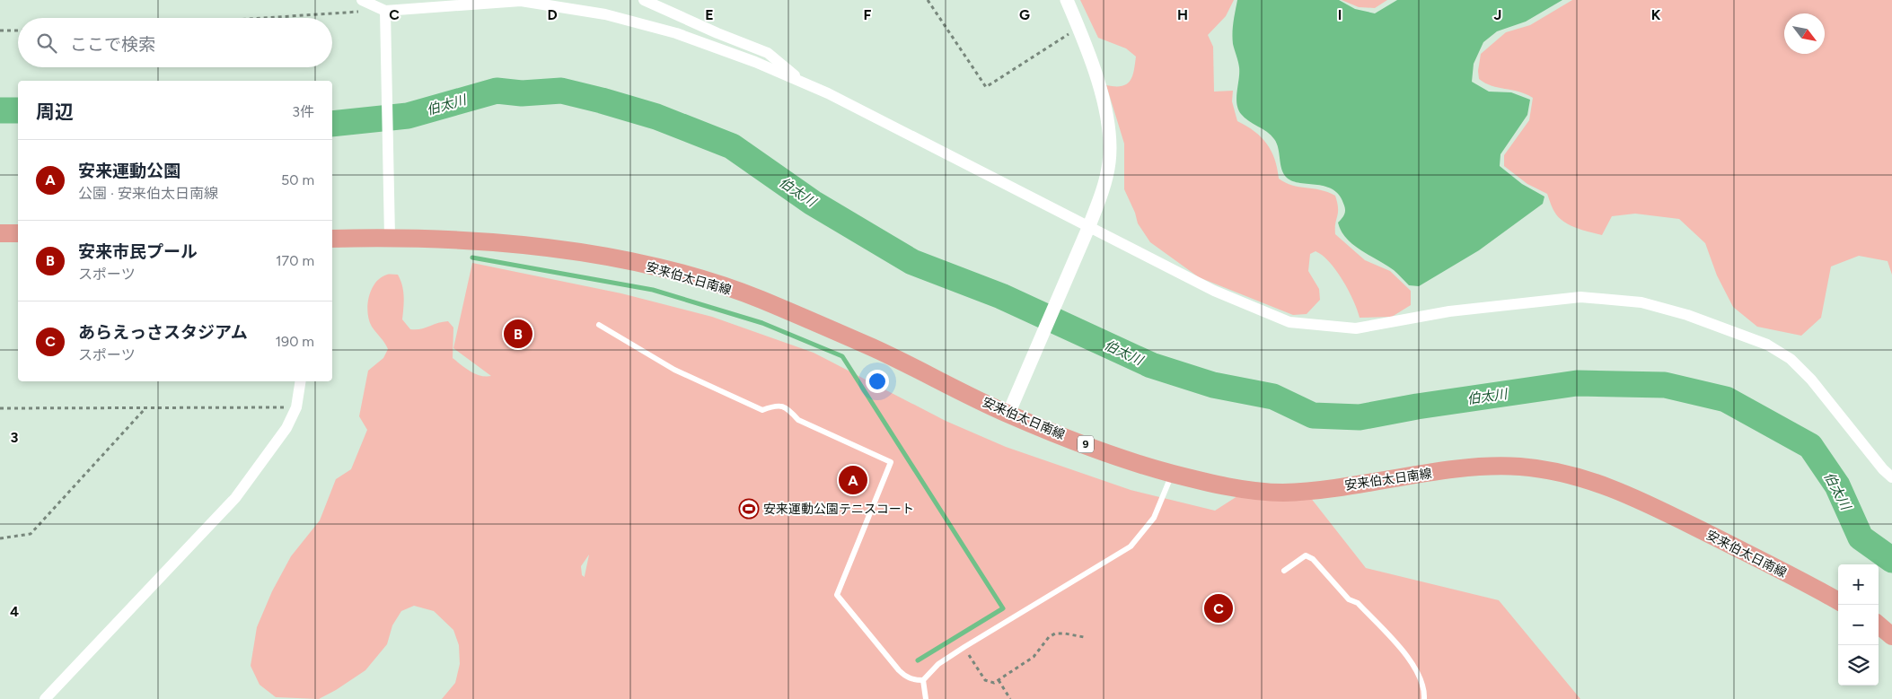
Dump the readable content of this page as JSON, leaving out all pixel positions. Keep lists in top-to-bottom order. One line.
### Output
{"streets":{"main road":["安来伯太日南線","9"]},"water":["伯太川"],"places":{"sports":["安来運動公園テニスコート"]},"north":"bottom right","page":{"search":"ここで検索","heading":["周辺","3件"],"list":[{"mark":"A","name":"安来運動公園","note":"公園 · 安来伯太日南線","value":"50 m"},{"mark":"B","name":"安来市民プール","note":"スポーツ","value":"170 m"},{"mark":"C","name":"あらえっさスタジアム","note":"スポーツ","value":"190 m"}],"pins":["B","A","C"],"map_buttons":["+","−"]},"grid":{"columns":["C","D","E","F","G","H","I","J","K"],"rows":["3","4"]}}
